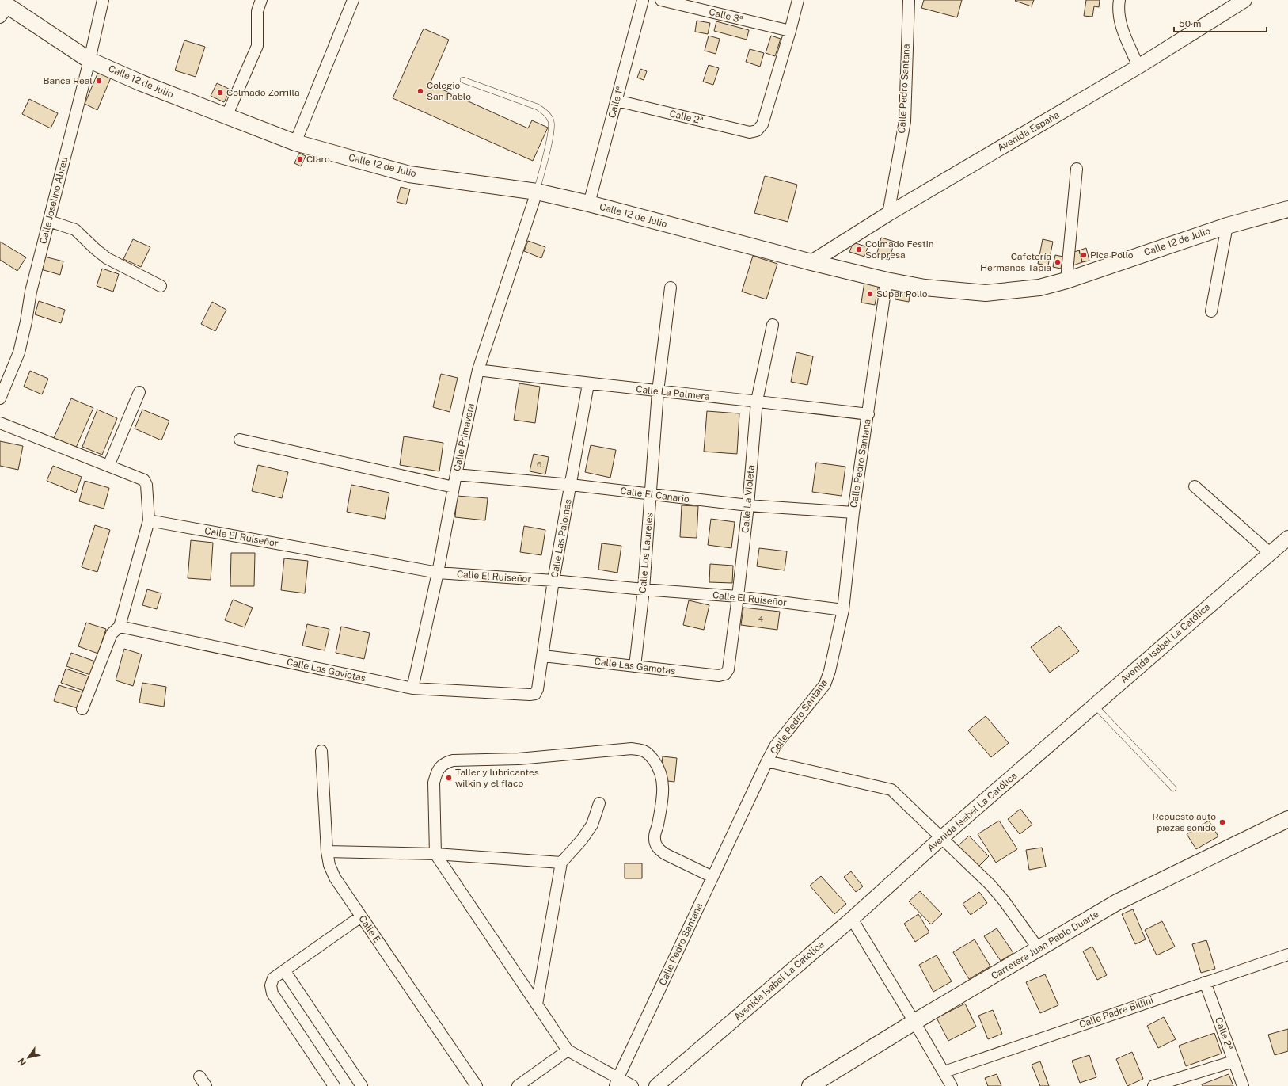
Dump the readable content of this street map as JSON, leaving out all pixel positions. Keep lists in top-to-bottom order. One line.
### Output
{"streets":{"main road":["Calle 12 de Julio","Carretera Juan Pablo Duarte"],"street":["Calle 3ª","Calle Pedro Santana","Calle 1ª","Calle 2ª","Avenida España","Calle Joselino Abreu","Calle La Palmera","Calle Primavera","Calle El Canario","Calle La Violeta","Calle El Ruiseñor","Calle Las Palomas","Calle Los Laureles","Avenida Isabel La Católica","Calle Las Gamotas","Calle Las Gaviotas","Calle E","Calle Padre Billini"]},"crossings":[["Calle 3ª","Calle 2ª"],["Calle 12 de Julio","Calle Pedro Santana"],["Calle 12 de Julio","Calle 1ª"],["Calle 12 de Julio","Avenida España"],["Calle 12 de Julio","Calle Joselino Abreu"],["Calle 12 de Julio","Calle Primavera"],["Calle Pedro Santana","Avenida España"],["Calle Pedro Santana","Calle La Palmera"],["Calle Pedro Santana","Calle El Canario"],["Calle Pedro Santana","Calle El Ruiseñor"],["Calle 1ª","Calle 2ª"],["Calle 2ª","Calle Padre Billini"],["Calle La Palmera","Calle Primavera"],["Calle La Palmera","Calle La Violeta"],["Calle La Palmera","Calle Las Palomas"],["Calle La Palmera","Calle Los Laureles"],["Calle Primavera","Calle El Canario"],["Calle Primavera","Calle El Ruiseñor"],["Calle Primavera","Calle Las Gaviotas"],["Calle El Canario","Calle La Violeta"],["Calle El Canario","Calle Las Palomas"],["Calle El Canario","Calle Los Laureles"],["Calle La Violeta","Calle El Ruiseñor"],["Calle La Violeta","Calle Las Gamotas"],["Calle El Ruiseñor","Calle Las Palomas"],["Calle El Ruiseñor","Calle Los Laureles"],["Calle Las Palomas","Calle Las Gamotas"],["Calle Las Palomas","Calle Las Gaviotas"],["Calle Los Laureles","Calle Las Gamotas"]],"places":["Banca Real","Colegio San Pablo","Colmado Zorrilla","Claro","Colmado Festin Sorpresa","Pica Pollo","Cafetería Hermanos Tapia","Súper Pollo","Taller y lubricantes wilkin y el flaco","Repuesto auto piezas sonido"],"house_numbers":["6","4"],"scale_bar":"50 m","north":"bottom left"}
